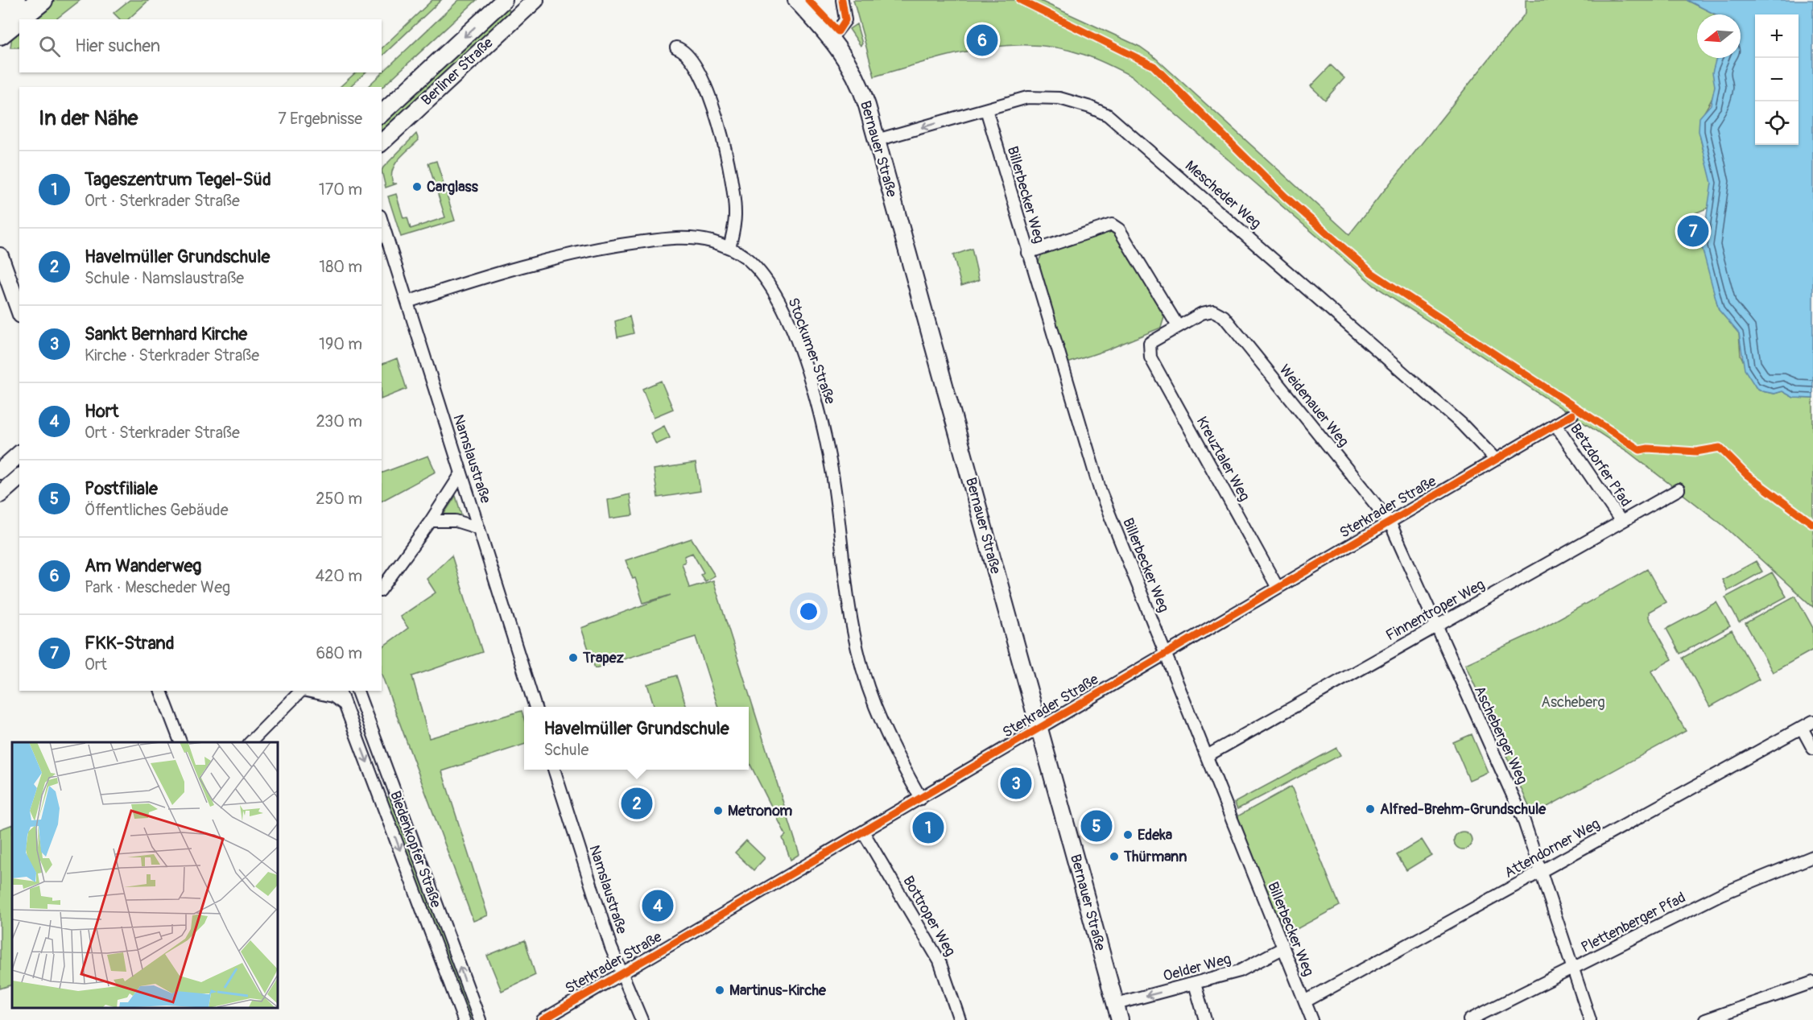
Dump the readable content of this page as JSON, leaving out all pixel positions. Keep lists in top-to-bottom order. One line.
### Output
{"streets":{"main road":["Berliner Straße","Bernauer Straße"],"street":["Billerbecker Weg","Mescheder Weg","Stockumer Straße","Weidenauer Weg","Namslaustraße","Kreuztaler Weg","Betzdorfer Pfad","Sterkrader Straße","Finnentroper Weg","Ascheberger Weg","Attendorner Weg","Biedenkopfer Straße","Bottroper Weg","Plettenberger Pfad","Oelder Weg"]},"crossings":[["Bernauer Straße","Mescheder Weg"],["Bernauer Straße","Sterkrader Straße"],["Bernauer Straße","Oelder Weg"],["Billerbecker Weg","Mescheder Weg"],["Billerbecker Weg","Sterkrader Straße"],["Billerbecker Weg","Finnentroper Weg"],["Billerbecker Weg","Attendorner Weg"],["Billerbecker Weg","Oelder Weg"],["Mescheder Weg","Sterkrader Straße"],["Stockumer Straße","Namslaustraße"],["Stockumer Straße","Sterkrader Straße"],["Weidenauer Weg","Kreuztaler Weg"],["Weidenauer Weg","Sterkrader Straße"],["Weidenauer Weg","Ascheberger Weg"],["Namslaustraße","Sterkrader Straße"],["Kreuztaler Weg","Sterkrader Straße"],["Betzdorfer Pfad","Sterkrader Straße"],["Betzdorfer Pfad","Finnentroper Weg"],["Sterkrader Straße","Ascheberger Weg"],["Sterkrader Straße","Bottroper Weg"],["Finnentroper Weg","Ascheberger Weg"],["Ascheberger Weg","Attendorner Weg"],["Ascheberger Weg","Plettenberger Pfad"]],"one_way":["Oelder Weg"],"parks":["Ascheberg"],"places":["Carglass","Trapez","Alfred-Brehm-Grundschule","Metronom","Edeka","Thürmann","Martinus-Kirche"],"north":"left","page":{"map_buttons":["+","−"],"search":"Hier suchen","pins":["6","7","3","2","5","1","4"],"heading":["In der Nähe","7 Ergebnisse"],"list":[{"mark":"1","name":"Tageszentrum Tegel-Süd","note":"Ort · Sterkrader Straße","value":"170 m"},{"mark":"2","name":"Havelmüller Grundschule","note":"Schule · Namslaustraße","value":"180 m"},{"mark":"3","name":"Sankt Bernhard Kirche","note":"Kirche · Sterkrader Straße","value":"190 m"},{"mark":"4","name":"Hort","note":"Ort · Sterkrader Straße","value":"230 m"},{"mark":"5","name":"Postfiliale","note":"Öffentliches Gebäude","value":"250 m"},{"mark":"6","name":"Am Wanderweg","note":"Park · Mescheder Weg","value":"420 m"},{"mark":"7","name":"FKK-Strand","note":"Ort","value":"680 m"}],"popup":["Havelmüller Grundschule","Schule"]}}
